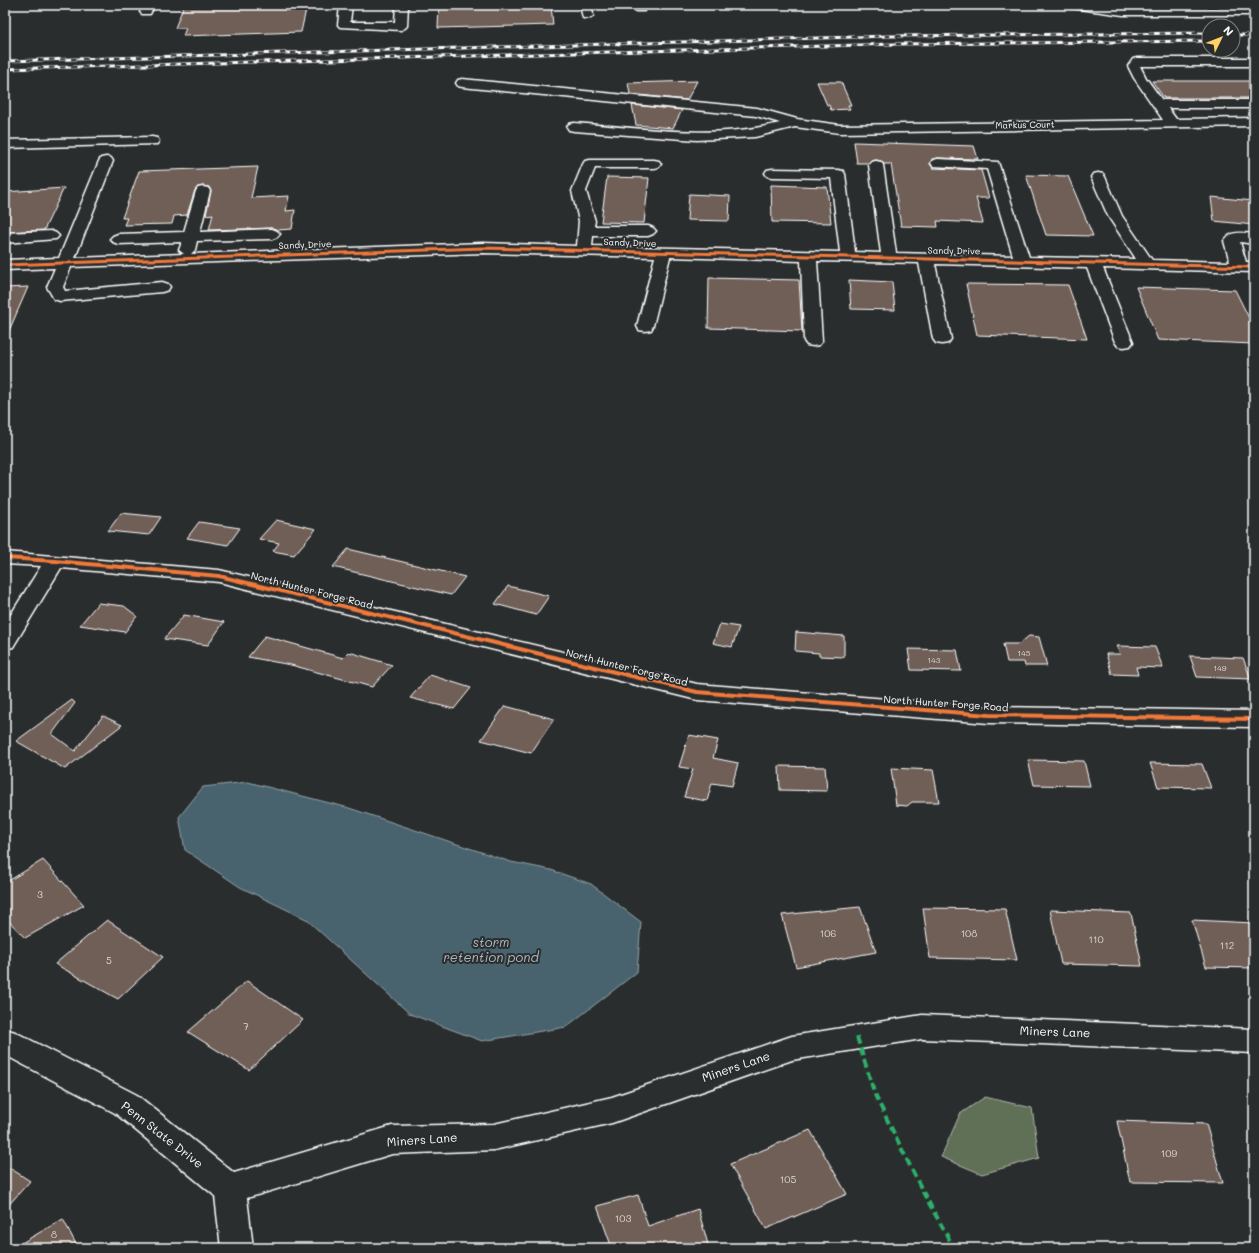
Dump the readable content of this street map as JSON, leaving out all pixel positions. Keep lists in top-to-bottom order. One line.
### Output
{"streets":{"street":["Markus Court","Sandy Drive","North Hunter Forge Road","Miners Lane","Penn State Drive"]},"crossings":[["Miners Lane","Penn State Drive"]],"water":["storm retention pond"],"house_numbers":["145","143","149","3","106","108","110","112","5","7","109","105","103","8"],"north":"top right"}
